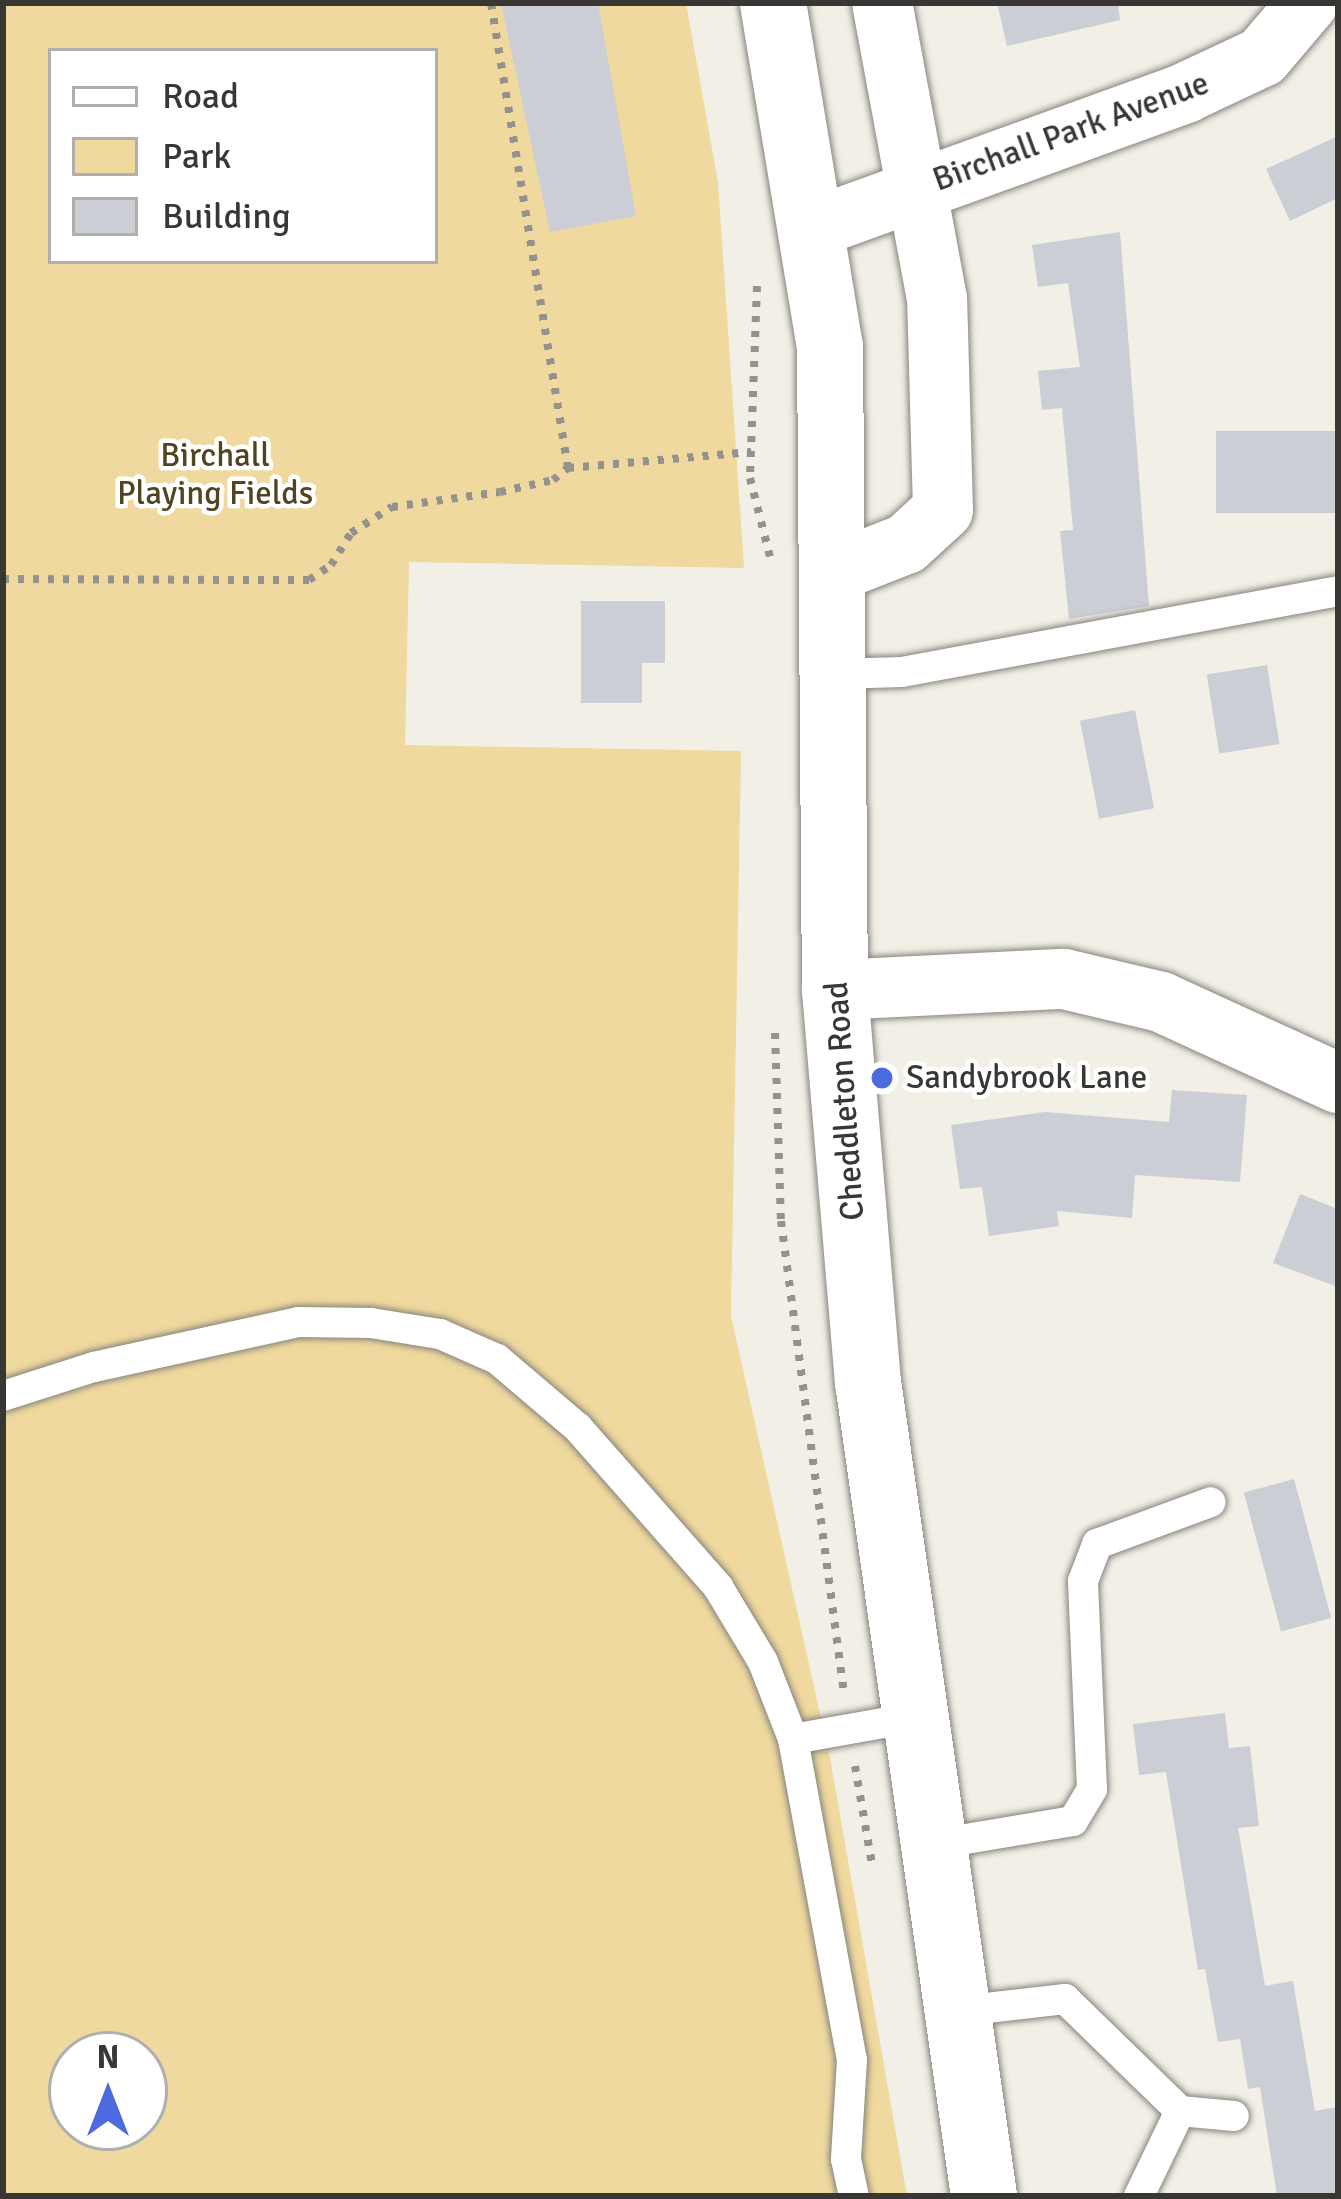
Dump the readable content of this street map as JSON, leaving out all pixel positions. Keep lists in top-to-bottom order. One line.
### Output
{"streets":{"highway":["Cheddleton Road"],"street":["Birchall Park Avenue"]},"crossings":[["Birchall Park Avenue","Cheddleton Road"]],"parks":["Birchall Playing Fields"],"places":["Sandybrook Lane"],"legend":["Road","Park","Building"],"north":"top"}
